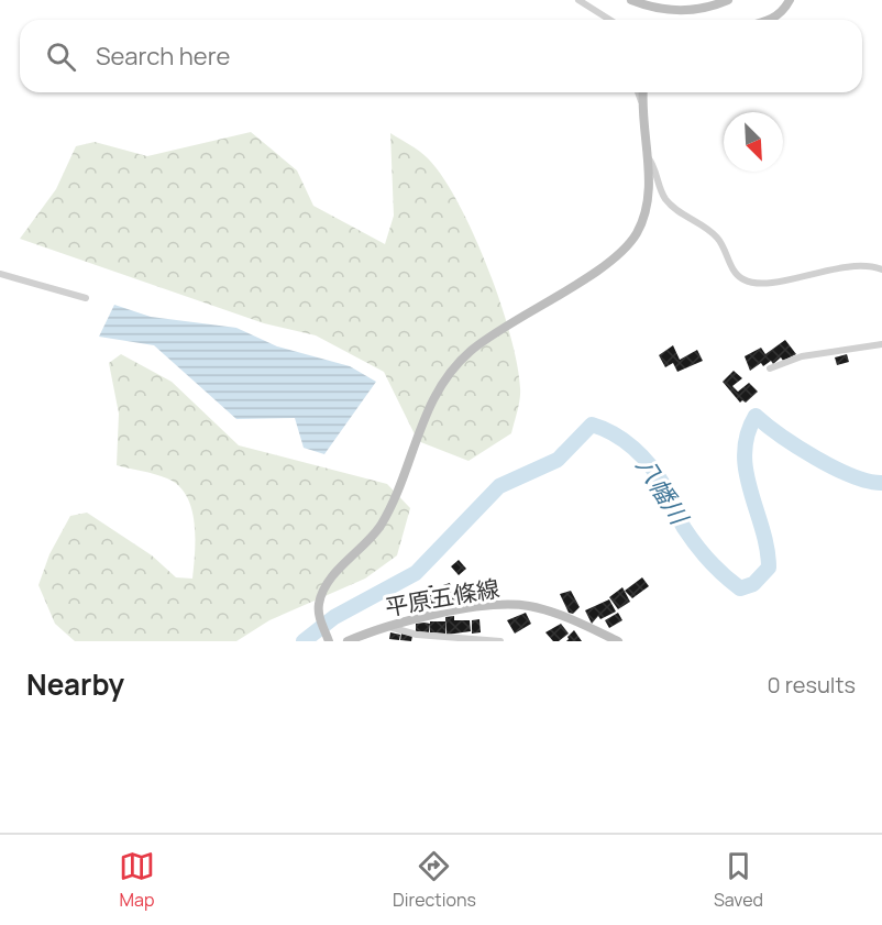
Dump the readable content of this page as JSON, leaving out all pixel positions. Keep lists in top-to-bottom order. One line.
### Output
{"streets":{"street":["平原五條線"]},"water":["八幡川"],"north":"bottom right","page":{"search":"Search here","heading":["Nearby","0 results"],"nav":["Map","Directions","Saved"]}}
